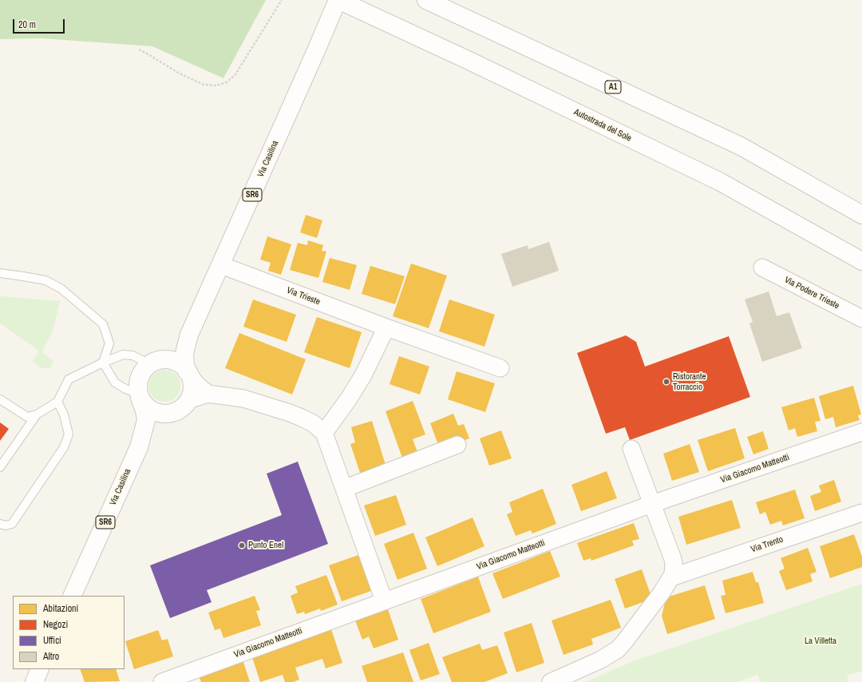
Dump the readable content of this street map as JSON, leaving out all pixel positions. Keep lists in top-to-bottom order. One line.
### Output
{"streets":{"main road":["A1","Autostrada del Sole","Via Casilina","SR6"],"street":["Via Podere Trieste","Via Trieste","Via Giacomo Matteotti","Via Trento"]},"crossings":[["Autostrada del Sole","Via Casilina"],["Via Casilina","SR6"],["Via Casilina","Via Trieste"]],"parks":["La Villetta"],"places":["Ristorante Torraccio","Punto Enel"],"legend":["Abitazioni","Negozi","Uffici","Altro"],"scale_bar":"20 m"}
